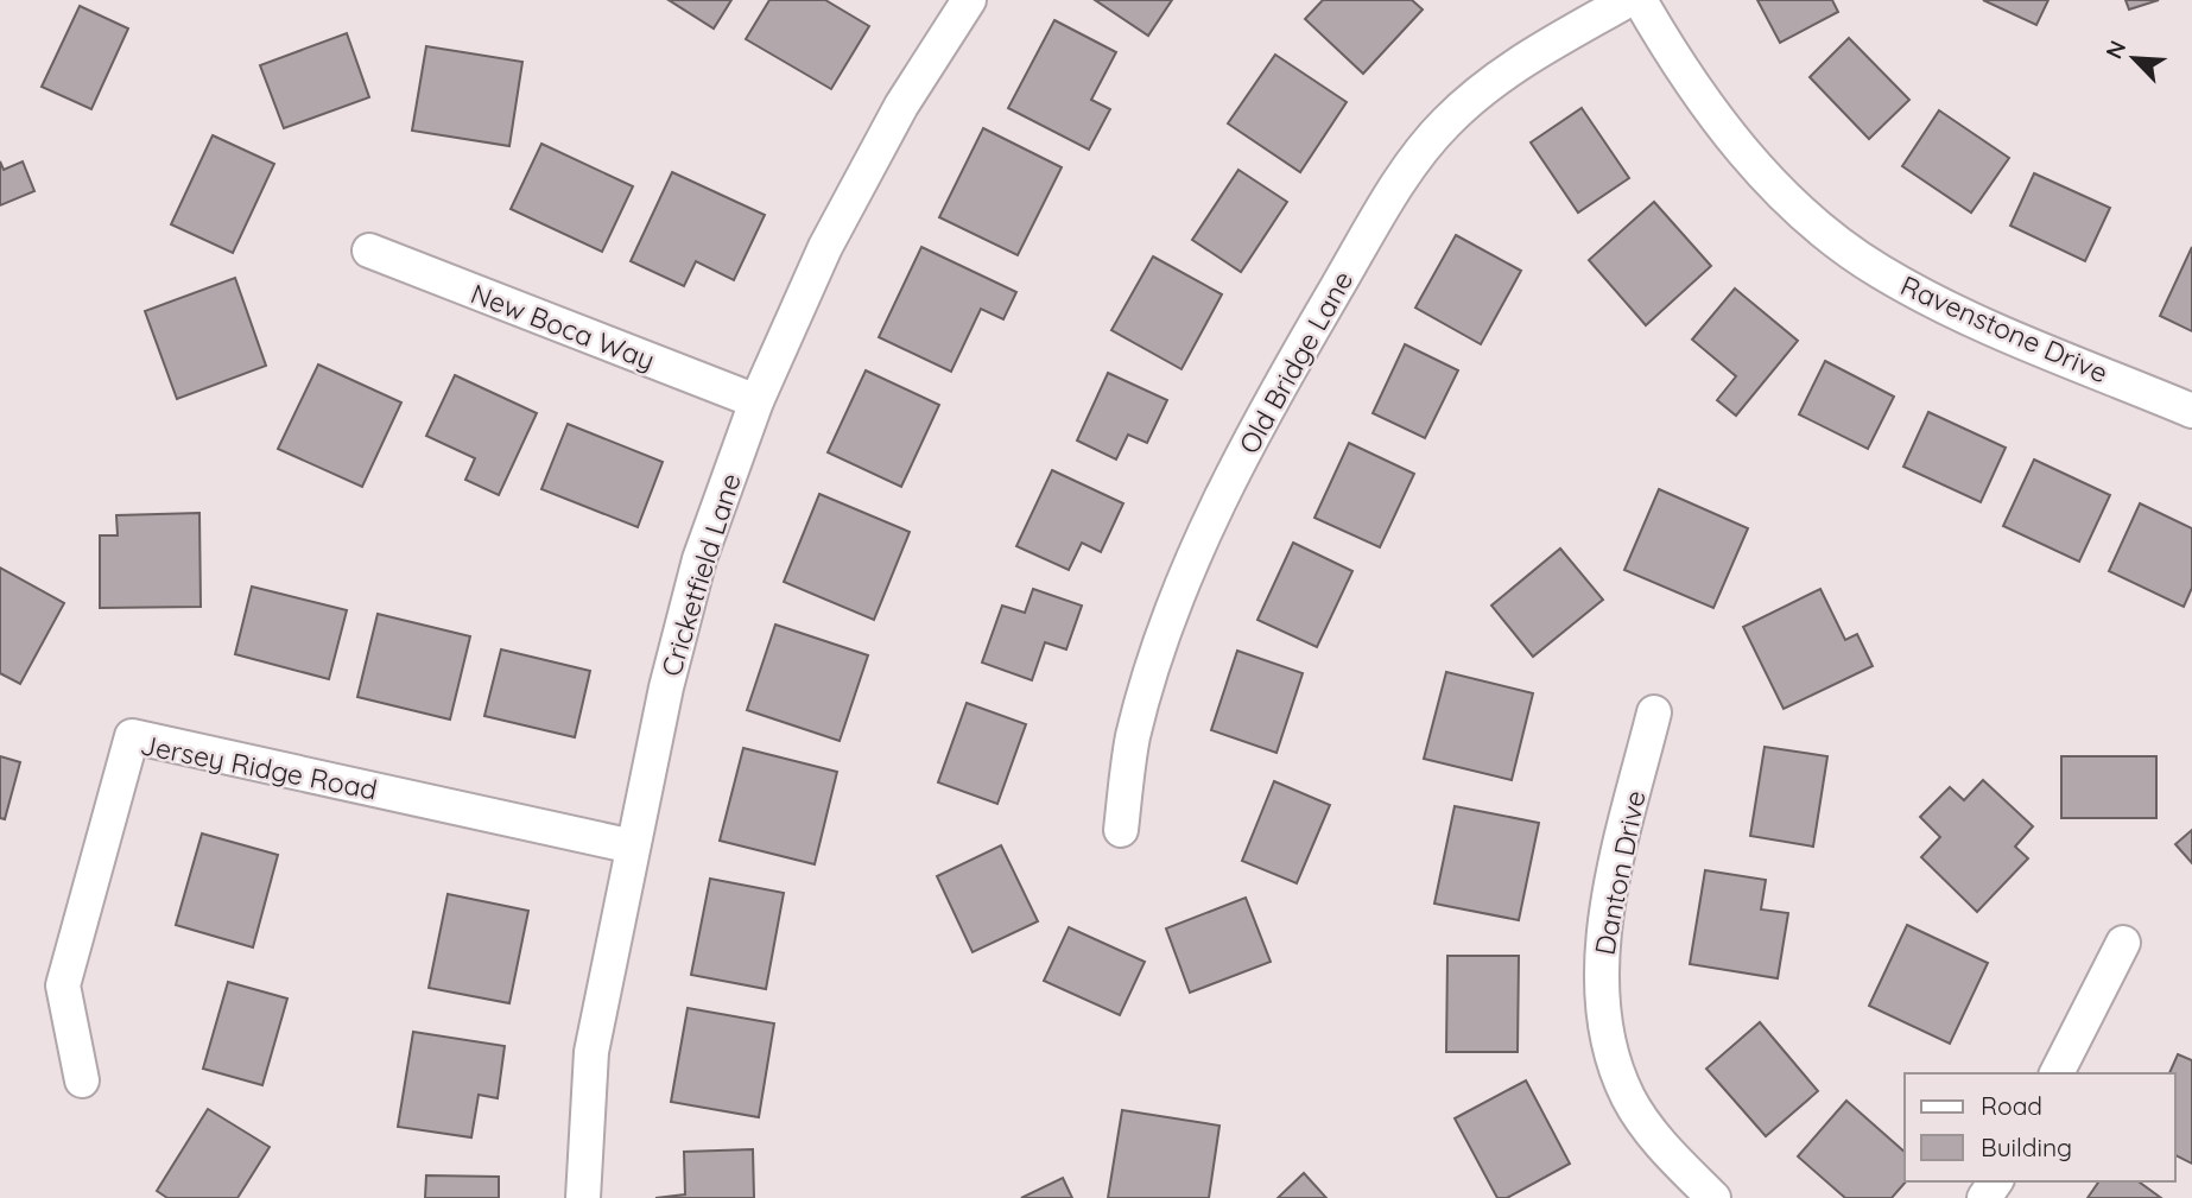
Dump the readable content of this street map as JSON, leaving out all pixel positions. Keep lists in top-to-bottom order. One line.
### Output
{"streets":{"street":["New Boca Way","Ravenstone Drive","Old Bridge Lane","Cricketfield Lane","Jersey Ridge Road","Danton Drive"]},"crossings":[["New Boca Way","Cricketfield Lane"],["Cricketfield Lane","Jersey Ridge Road"]],"legend":["Road","Building"],"north":"top left"}
